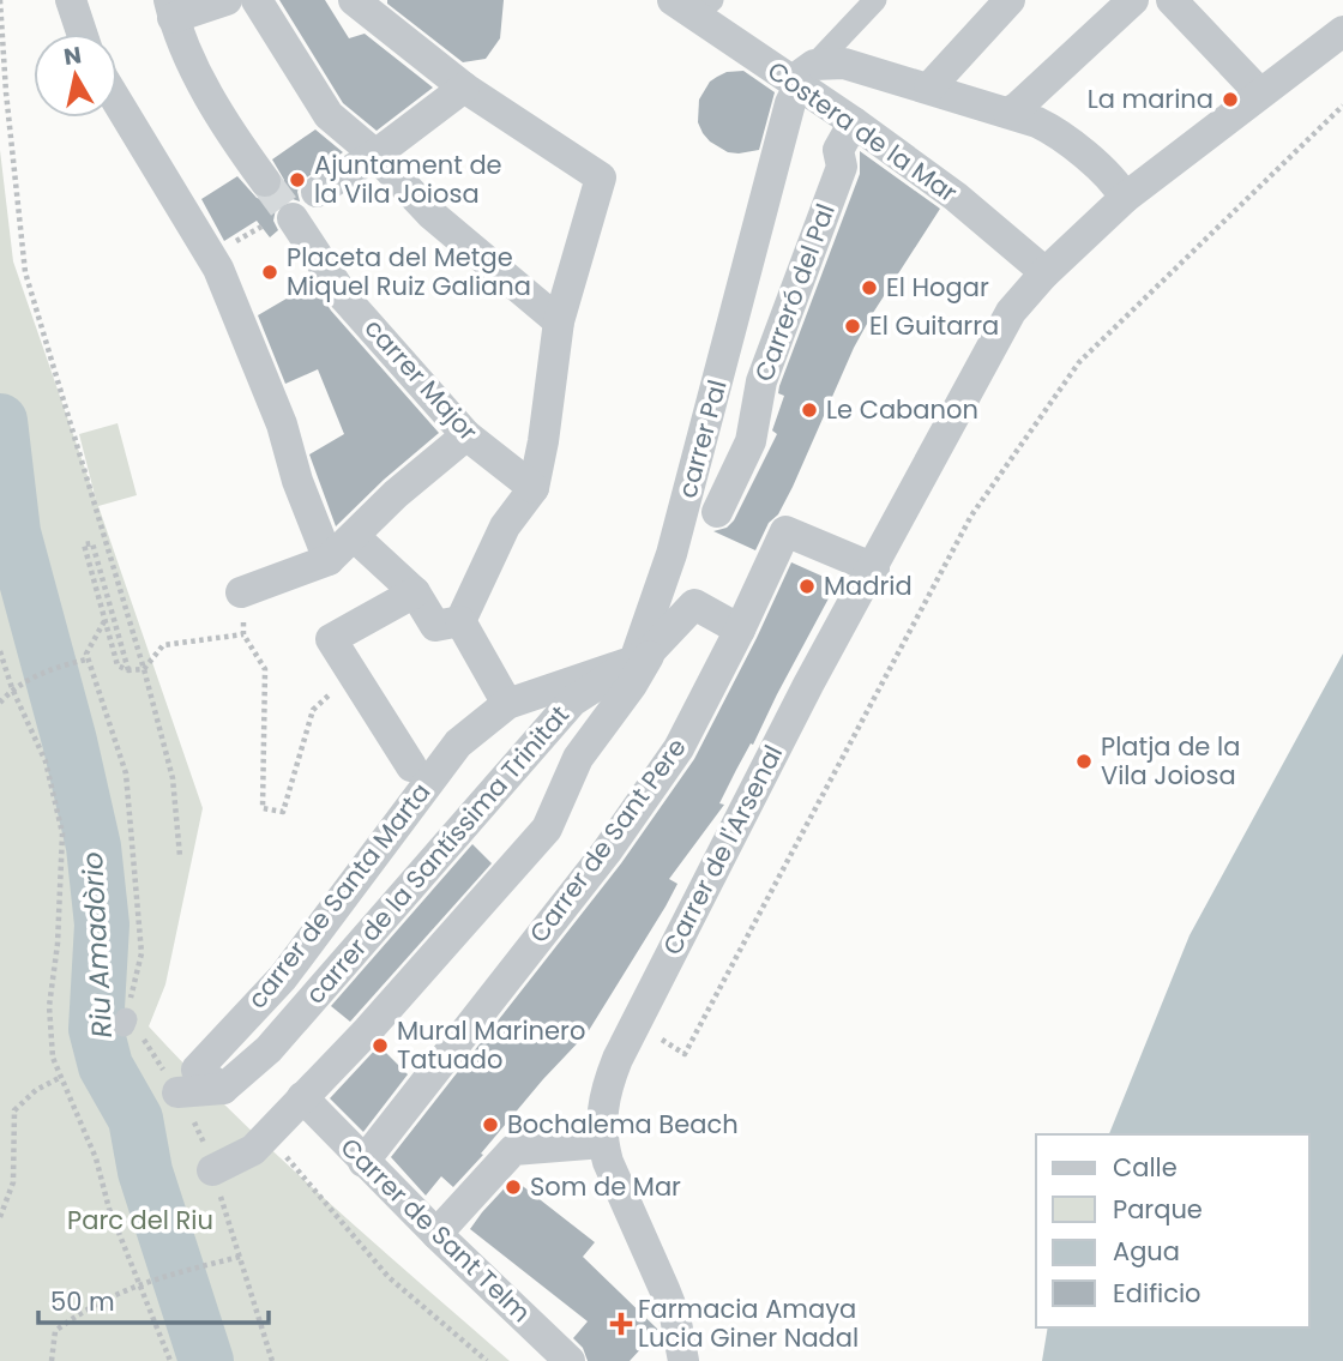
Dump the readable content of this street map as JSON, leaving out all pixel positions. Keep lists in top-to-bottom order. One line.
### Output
{"streets":{"street":["Costera de la Mar","Carreró del Pal","carrer Major","carrer Pal","Carrer de Sant Pere","Carrer de l'Arsenal","carrer de la Santíssima Trinitat","carrer de Santa Marta","Carrer de Sant Telm"]},"crossings":[["Costera de la Mar","Carreró del Pal"],["Costera de la Mar","carrer Pal"],["Costera de la Mar","Carrer de l'Arsenal"],["carrer Pal","carrer de la Santíssima Trinitat"],["Carrer de Sant Pere","Carrer de l'Arsenal"],["Carrer de Sant Pere","carrer de la Santíssima Trinitat"],["Carrer de Sant Pere","Carrer de Sant Telm"],["carrer de la Santíssima Trinitat","carrer de Santa Marta"]],"water":["Riu Amadòrio"],"parks":["Parc del Riu"],"places":{"other":["La marina","Ajuntament de la Vila Joiosa","Placeta del Metge Miquel Ruiz Galiana","El Hogar","El Guitarra","Le Cabanon","Madrid","Platja de la Vila Joiosa","Mural Marinero Tatuado","Bochalema Beach","Som de Mar"],"health":["Farmacia Amaya Lucia Giner Nadal"]},"legend":["Calle","Parque","Agua","Edificio"],"scale_bar":"50 m","north":"top"}
